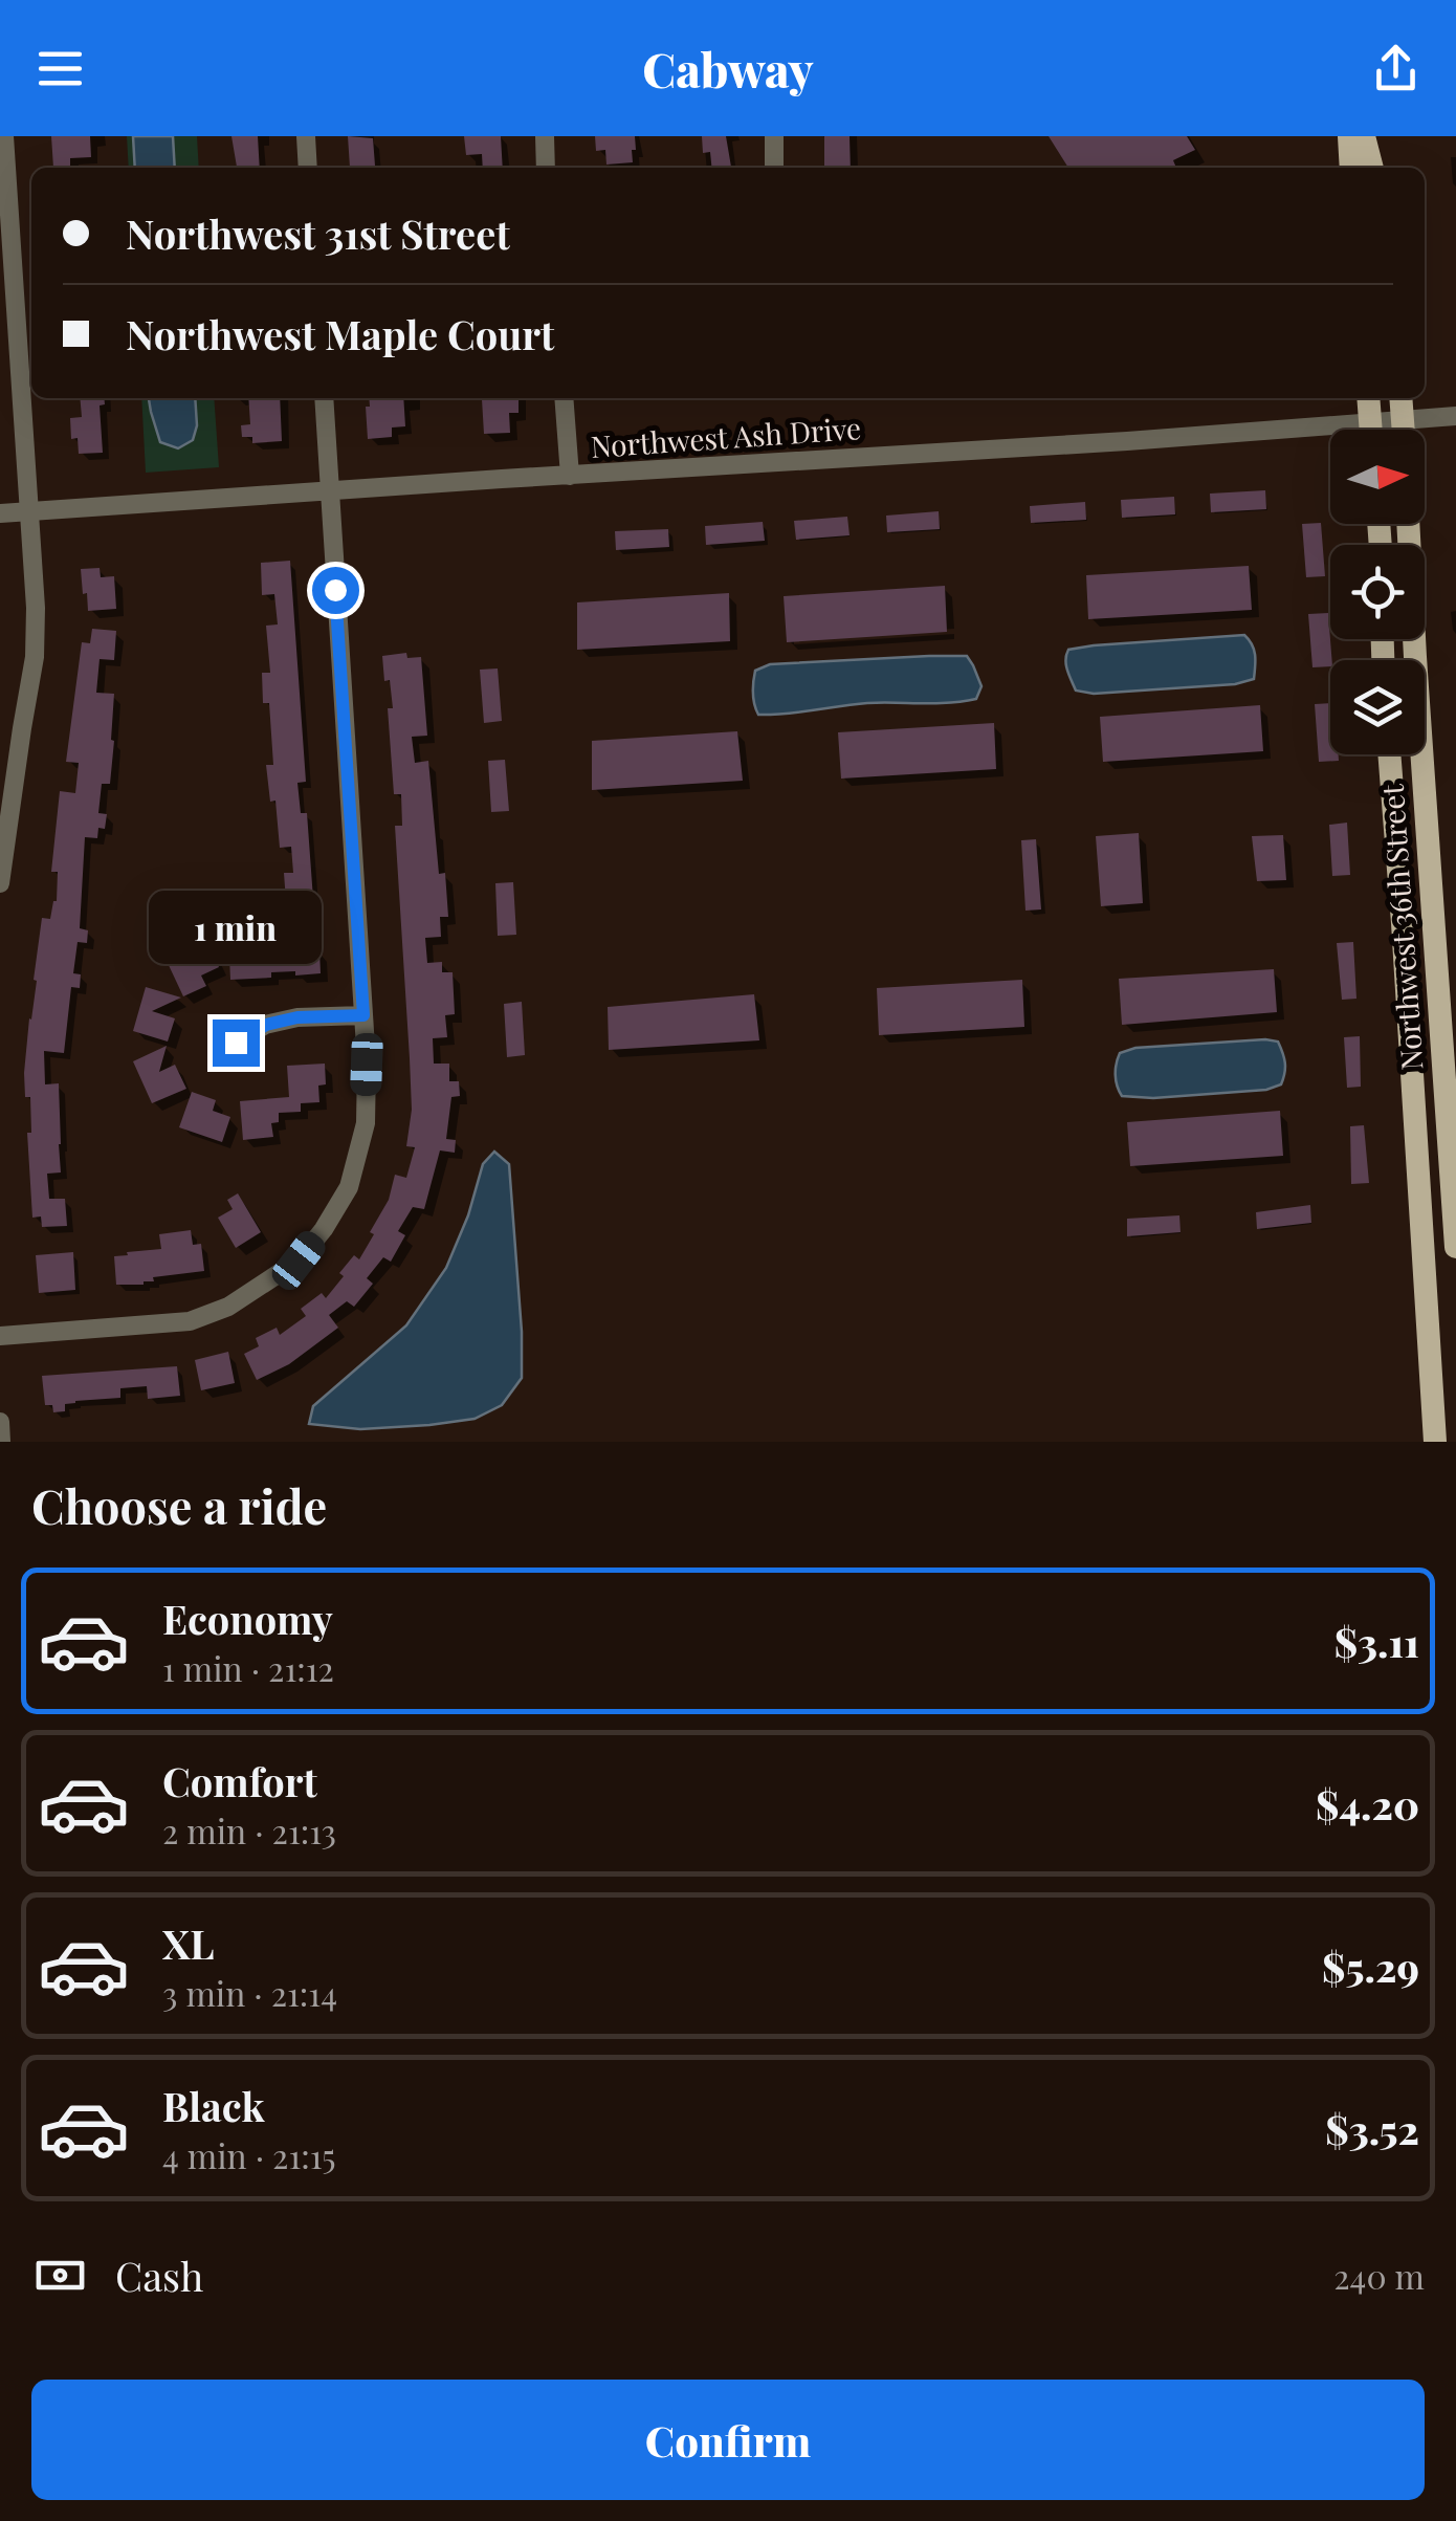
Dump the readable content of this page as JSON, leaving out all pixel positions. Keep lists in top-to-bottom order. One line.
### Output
{"streets":{"main road":["Northwest 36th Street"],"street":["Northwest Ash Drive"]},"north":"right","page":{"header":"Cabway","banner":["Northwest 31st Street","Northwest Maple Court"],"bubble":"1 min","heading":"Choose a ride","list":[{"name":"Economy","note":"1 min · 21:12","value":"$3.11"},{"name":"Comfort","note":"2 min · 21:13","value":"$4.20"},{"name":"XL","note":"3 min · 21:14","value":"$5.29"},{"name":"Black","note":"4 min · 21:15","value":"$3.52"}],"pay":["Cash","240 m"],"buttons":"Confirm"}}
